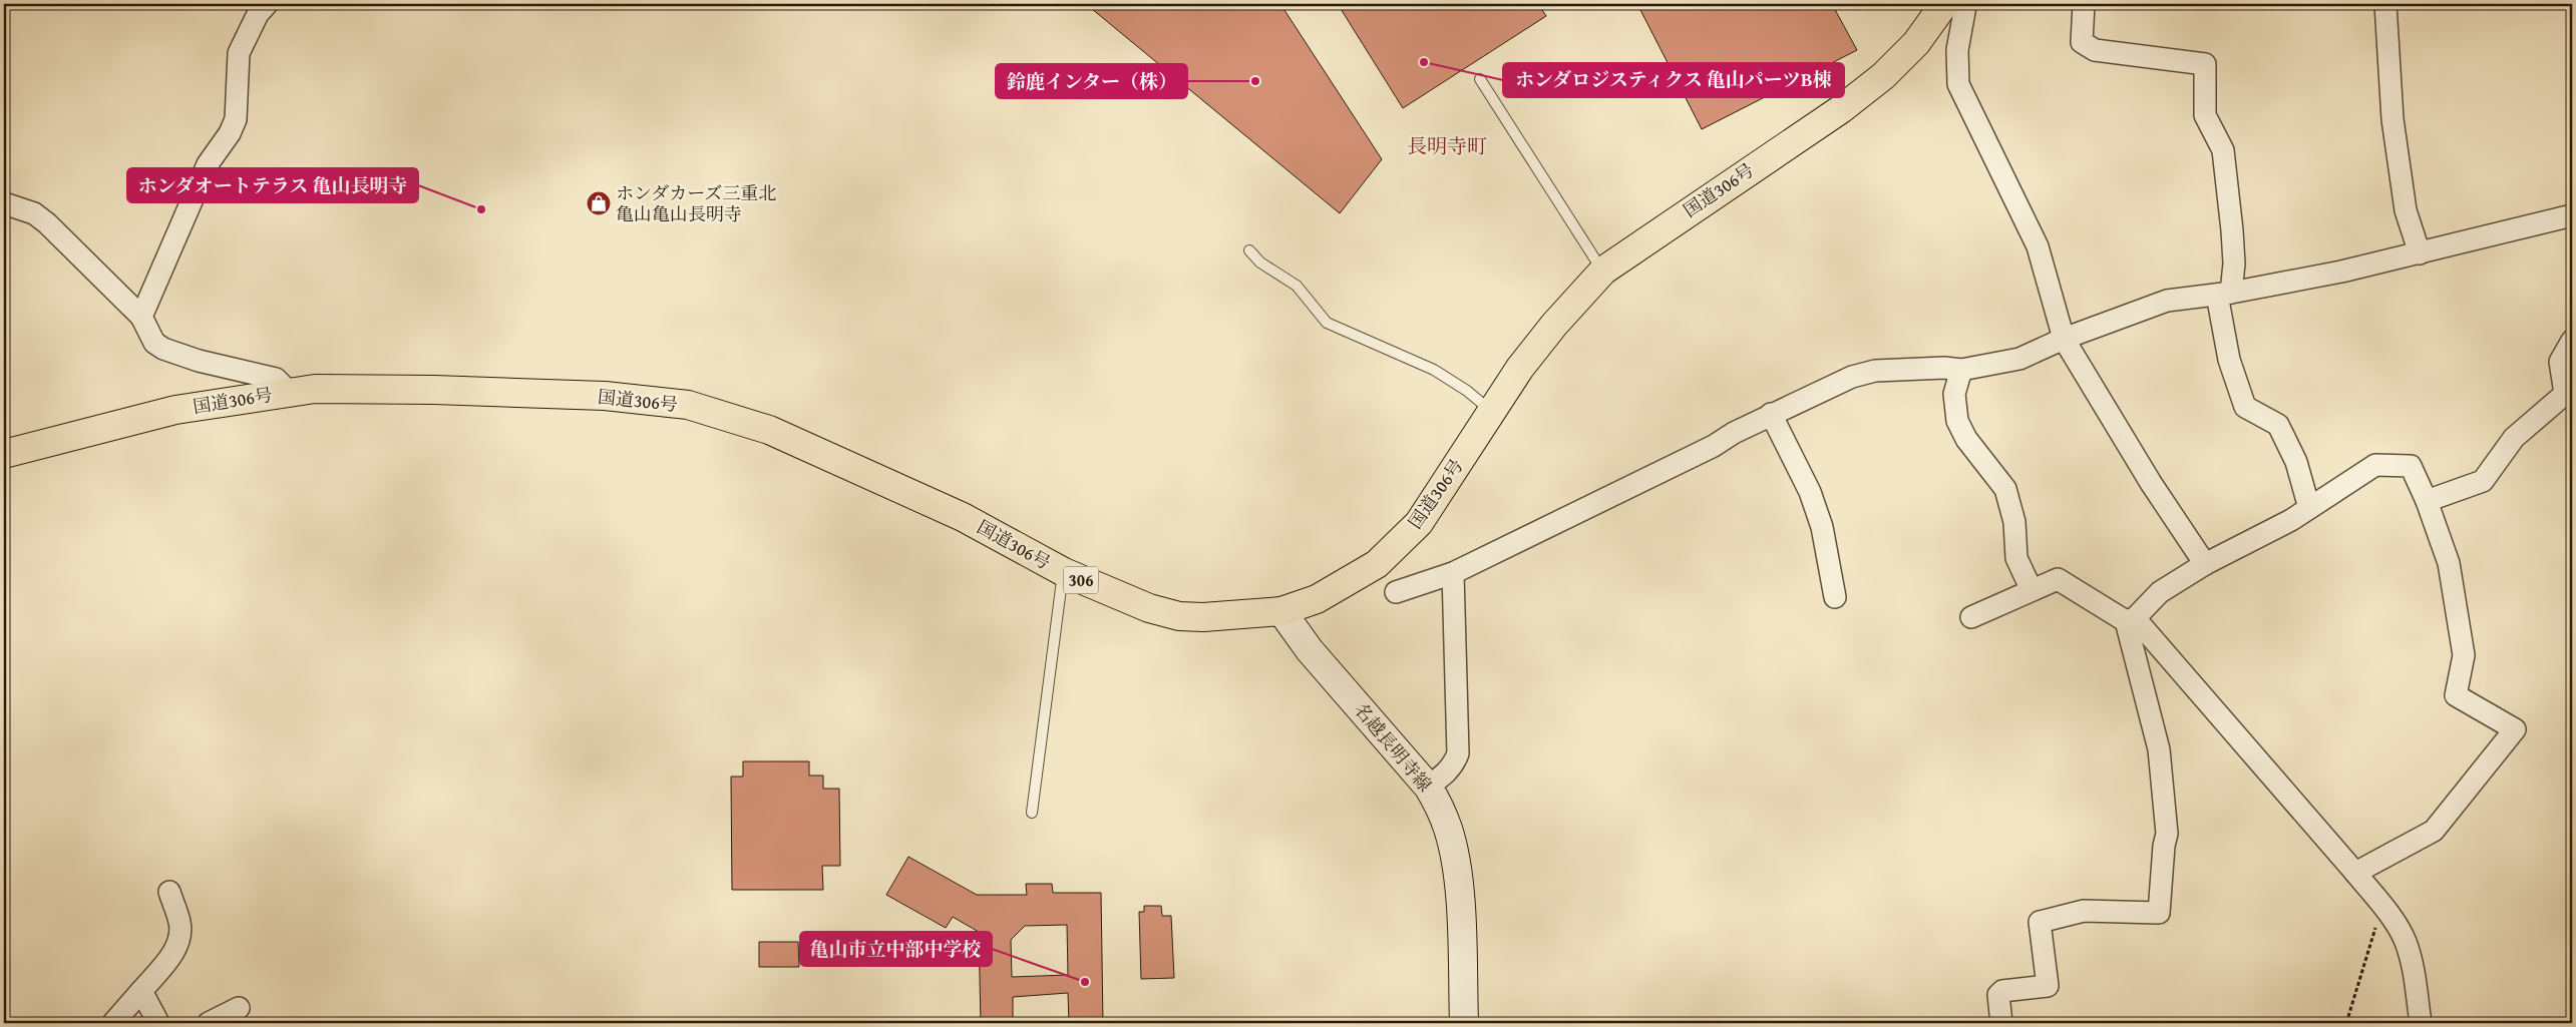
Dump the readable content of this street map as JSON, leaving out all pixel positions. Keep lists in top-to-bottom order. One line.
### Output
{"streets":{"highway":["国道306号","306"],"main road":["名越長明寺線"]},"crossings":[["国道306号","名越長明寺線"]],"districts":["長明寺町"],"places":{"other":["ホンダロジスティクス 亀山パーツB棟","鈴鹿インター（株）","ホンダオートテラス 亀山長明寺","亀山市立中部中学校"],"shop":["ホンダカーズ三重北 亀山亀山長明寺"]}}
